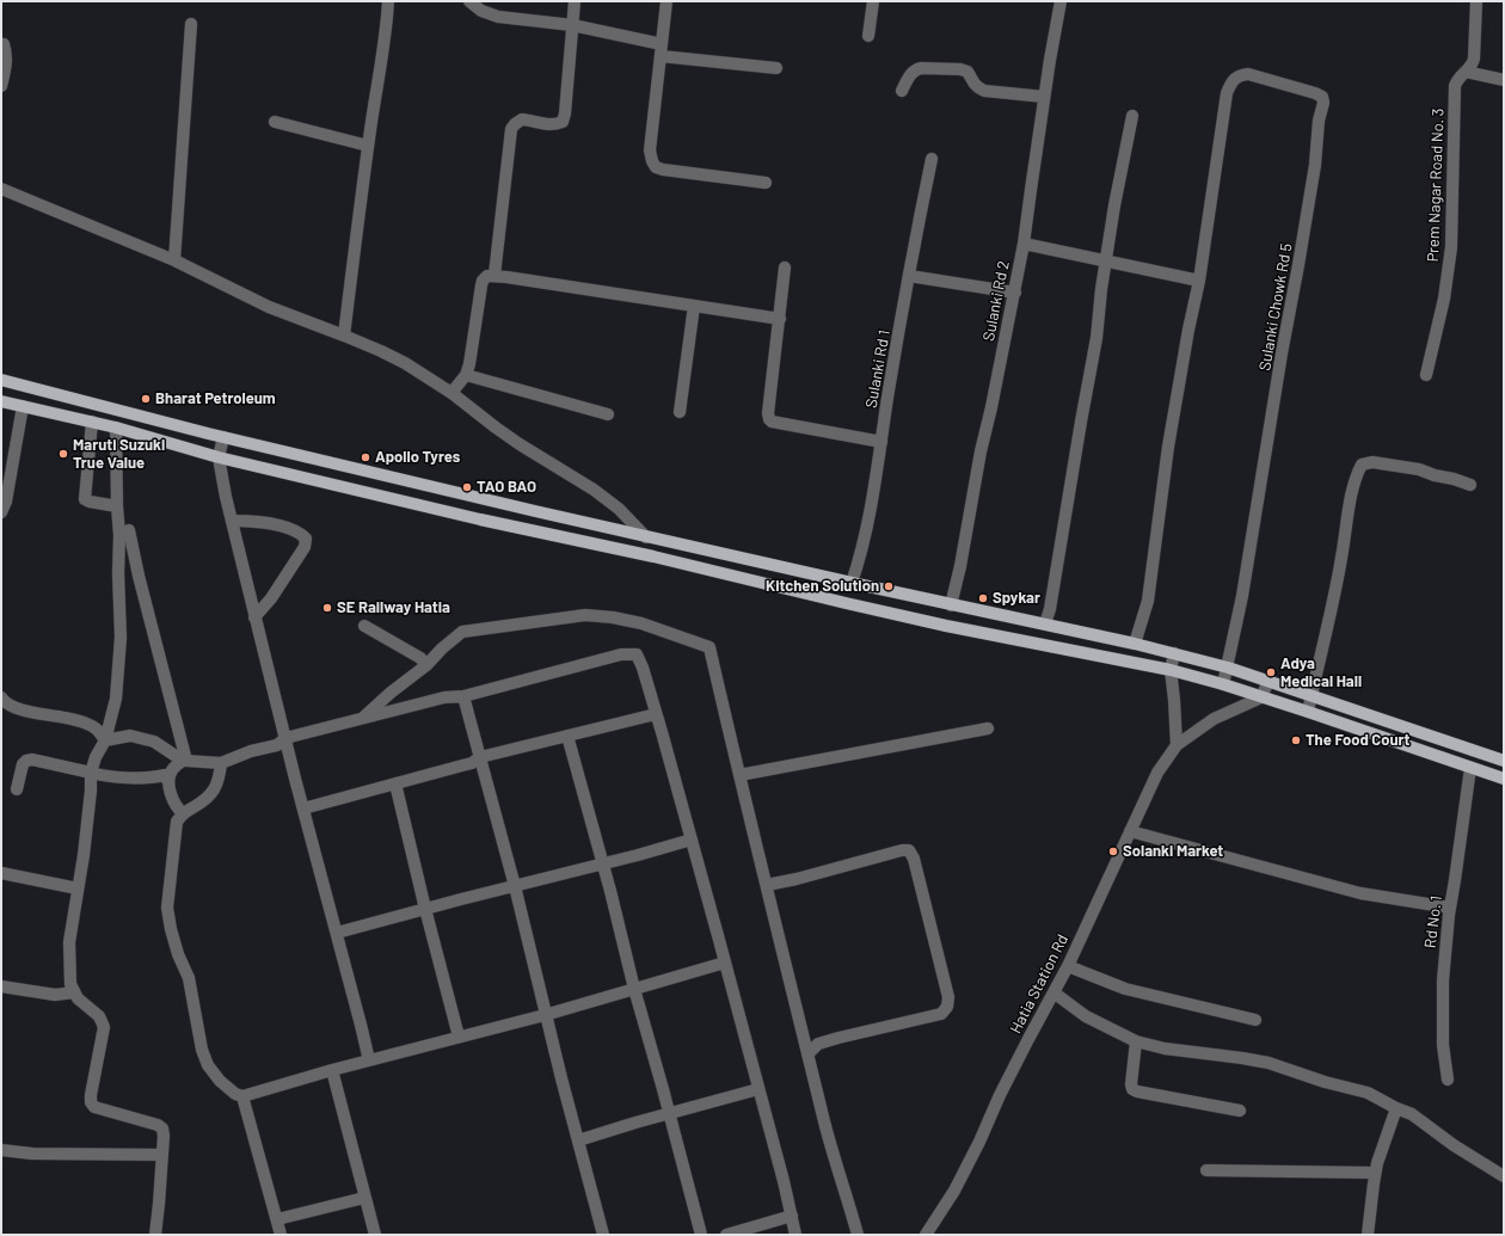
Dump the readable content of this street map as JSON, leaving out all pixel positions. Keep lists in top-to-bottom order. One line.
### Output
{"streets":{"street":["Prem Nagar Road No. 3","Sulanki Rd 2","Sulanki Chowk Rd 5","Sulanki Rd 1","Rd No. 1","Hatia Station Rd"]},"places":["Bharat Petroleum","Maruti Suzuki True Value","Apollo Tyres","TAO BAO","Kitchen Solution","Spykar","SE Railway Hatia","Adya Medical Hall","The Food Court","Solanki Market"]}
